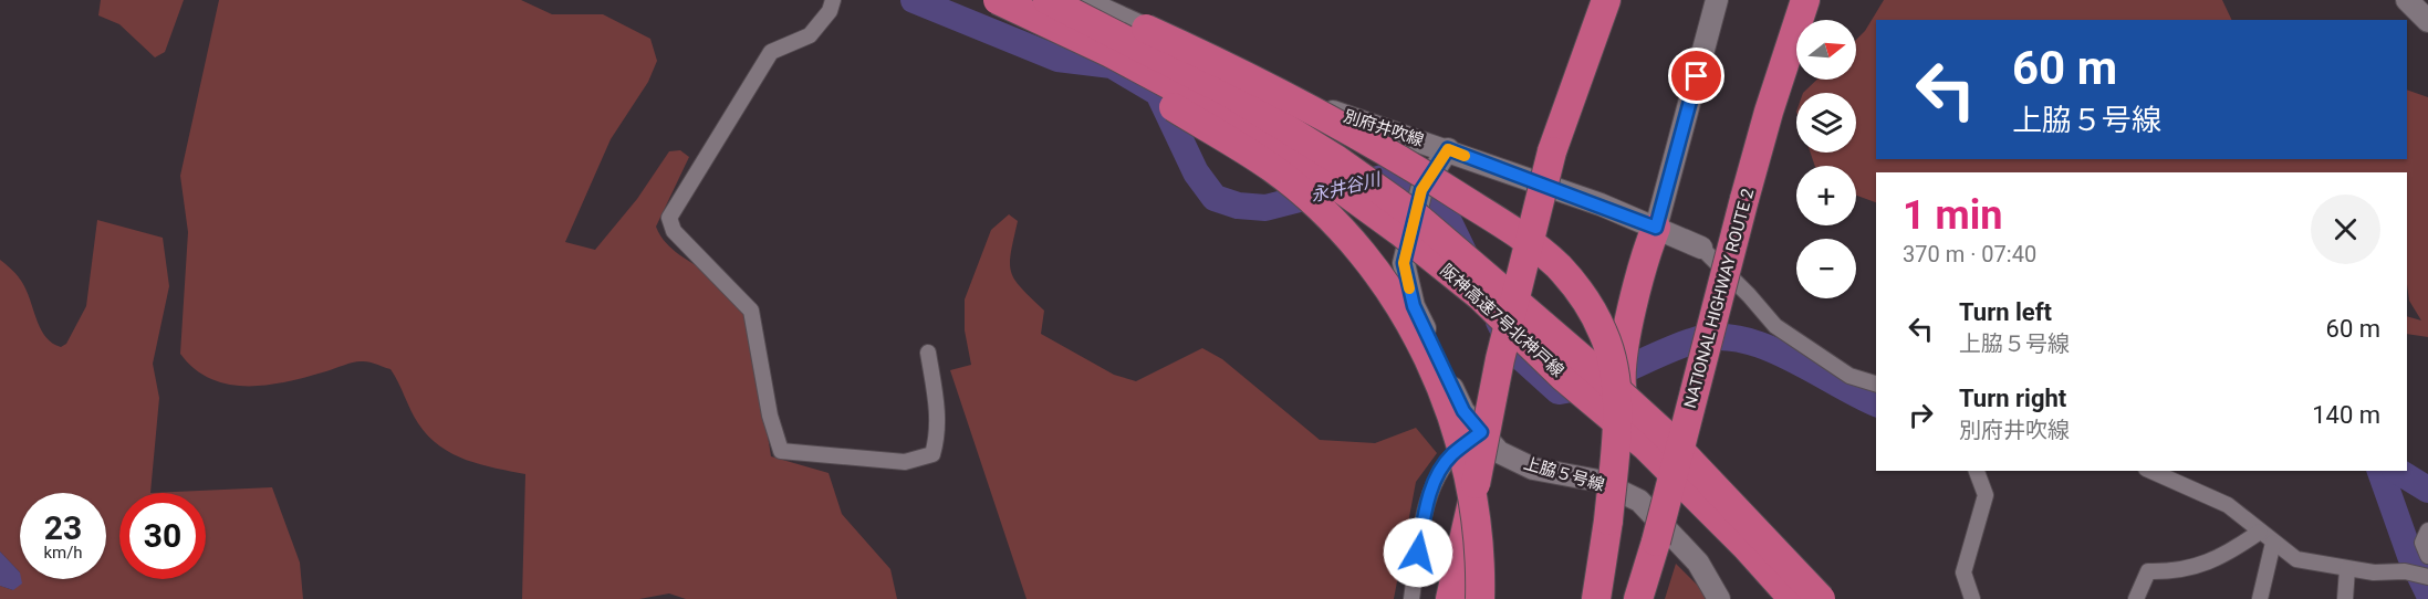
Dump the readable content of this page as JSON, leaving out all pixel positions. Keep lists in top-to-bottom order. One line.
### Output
{"streets":{"highway":["NATIONAL HIGHWAY ROUTE 2","阪神高速7号北神戸線"],"street":["別府井吹線","上脇５号線"]},"crossings":[["別府井吹線","上脇５号線"]],"water":["永井谷川"],"north":"right","page":{"map_buttons":["+","−"],"turn":["60 m","上脇５号線"],"heading":["1 min","370 m · 07:40"],"list":[{"name":"Turn left","note":"上脇５号線","value":"60 m"},{"name":"Turn right","note":"別府井吹線","value":"140 m"}],"speed":"23 km/h","limit":"30"}}
